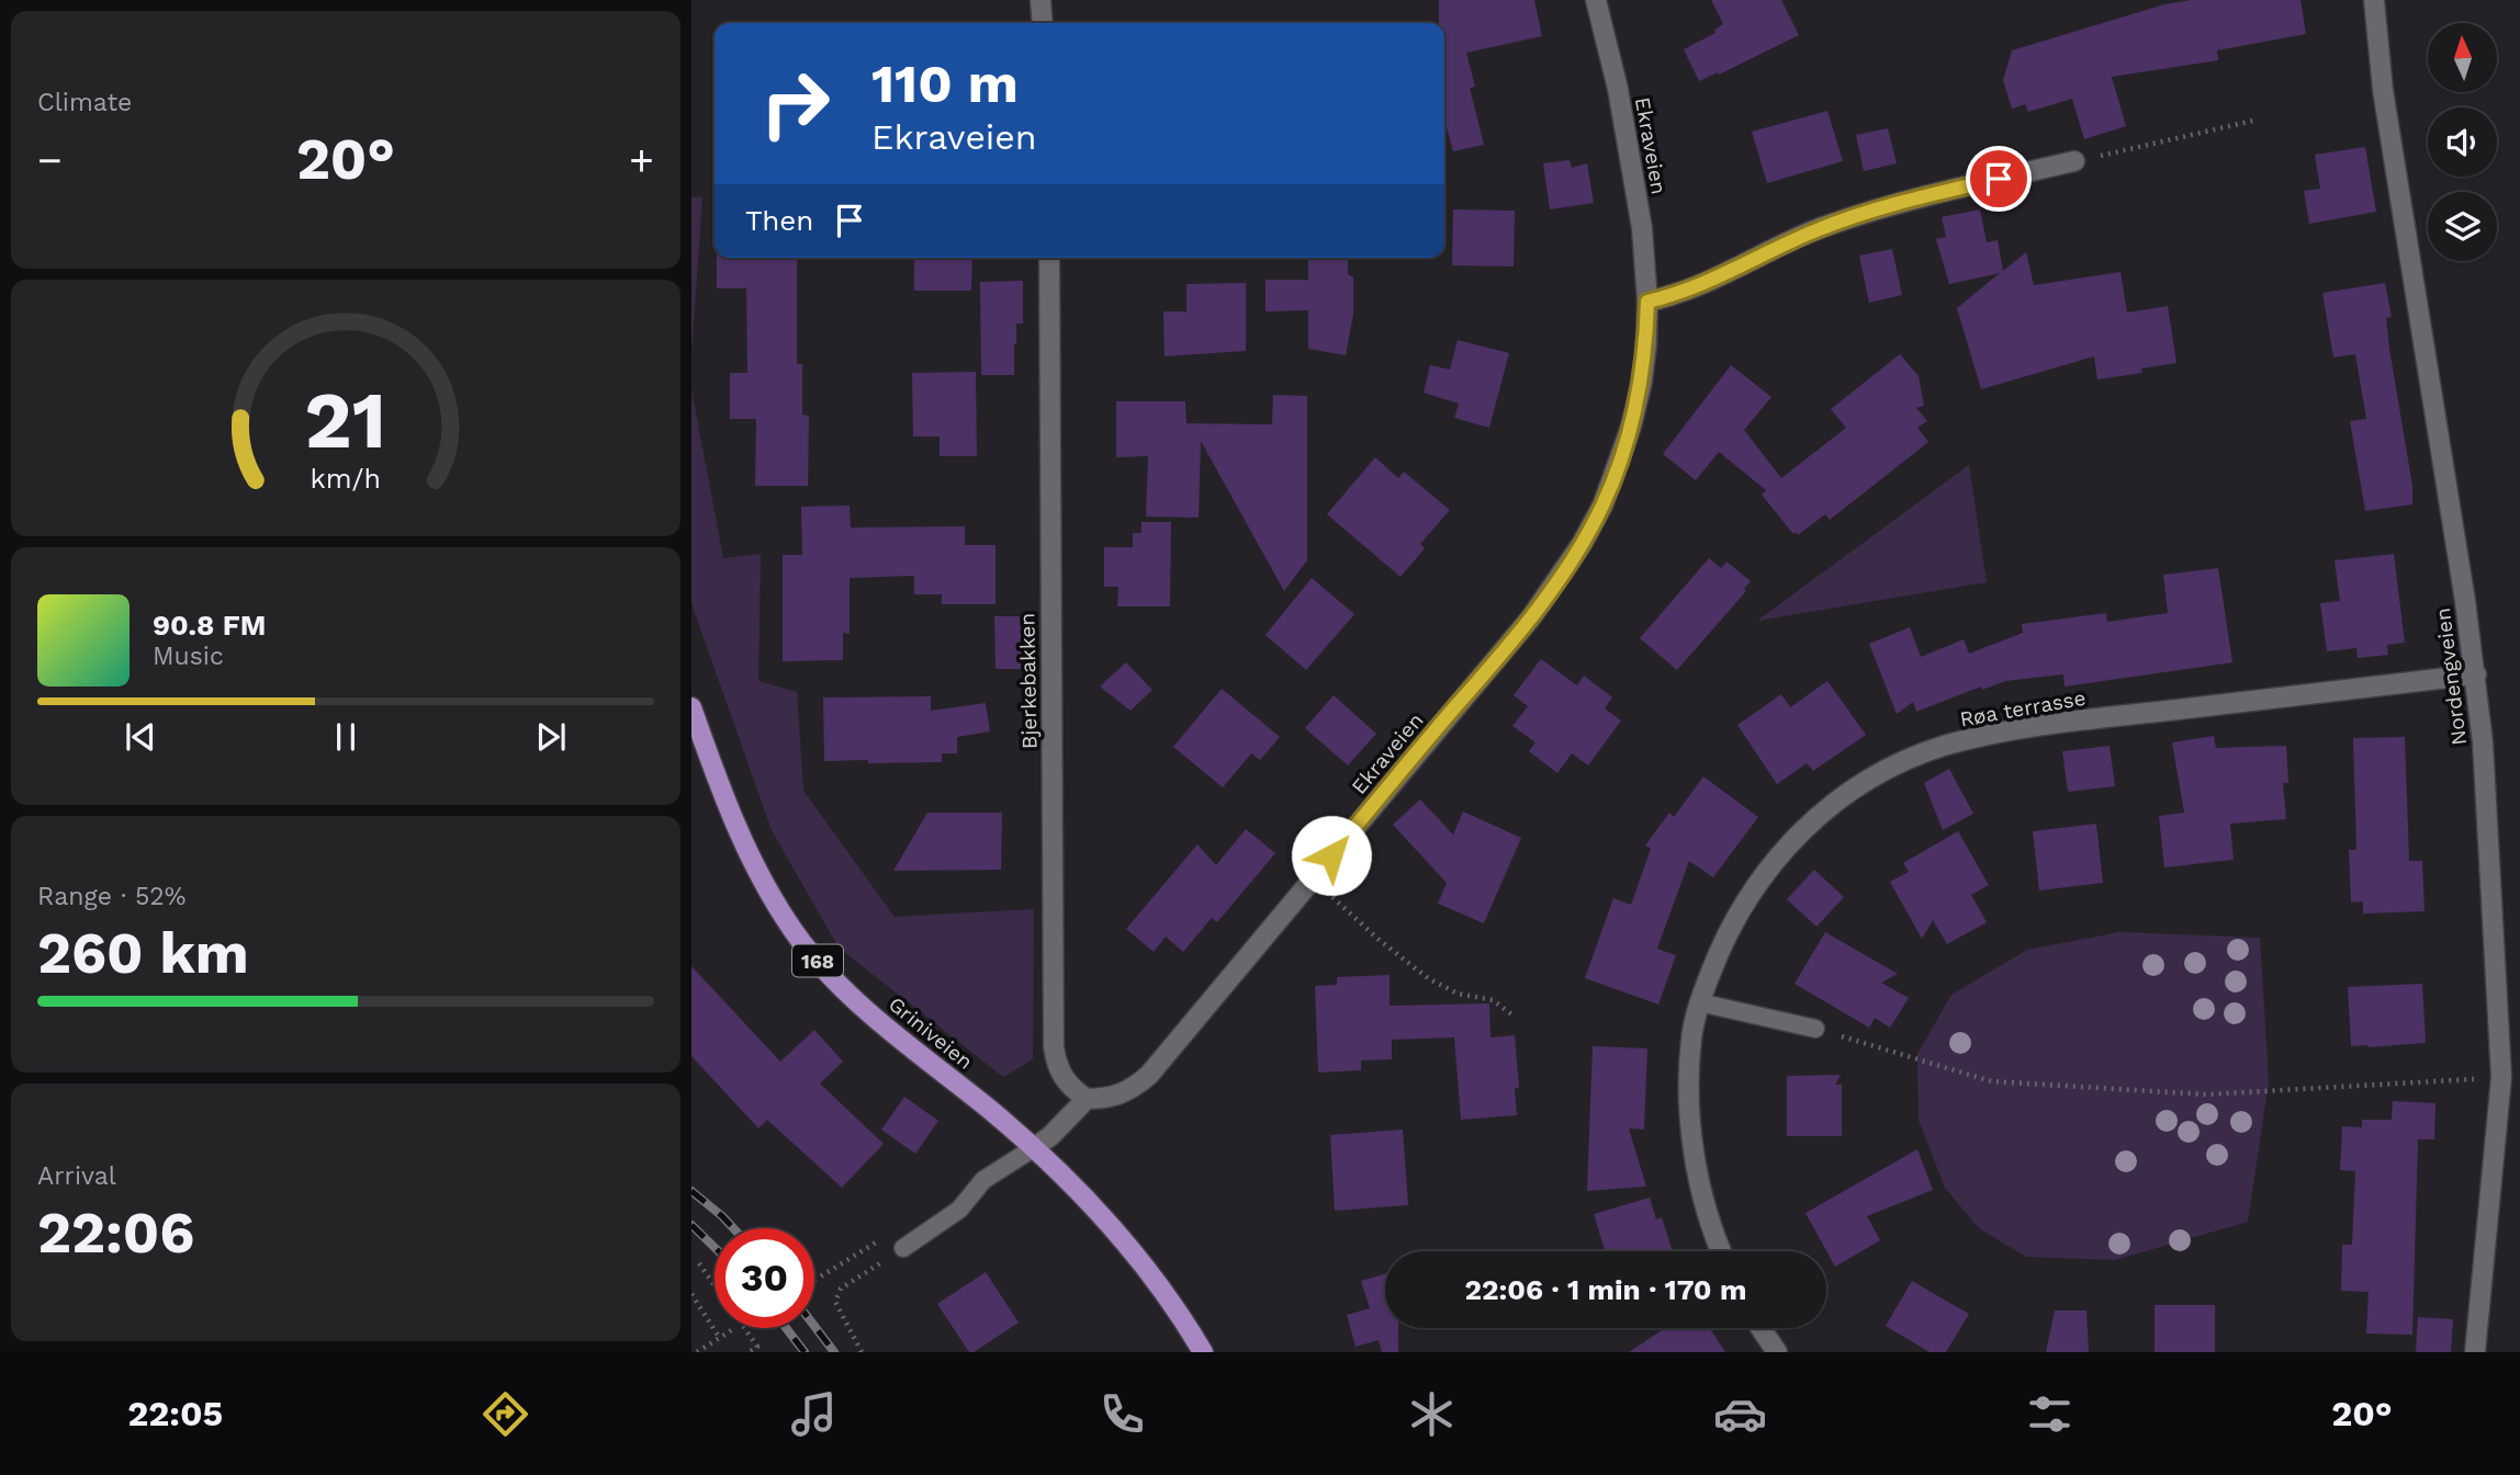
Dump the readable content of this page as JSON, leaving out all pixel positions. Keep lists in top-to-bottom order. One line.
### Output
{"streets":{"main road":["168","Griniveien"],"street":["Ekraveien","Nordengveien","Bjerkebakken","Røa terrasse"]},"crossings":[["Ekraveien","Bjerkebakken"],["Nordengveien","Røa terrasse"]],"north":"top","page":{"tile":["Climate",["Range · 52%","260 km"],["Arrival","22:06"]],"turn":["110 m","Ekraveien"],"heat":["−","20°","+"],"then":"Then","song":["90.8 FM","Music"],"limit":"30","trip":"22:06 · 1 min · 170 m","tabs":["22:05","20°"],"gauge":["21","km/h"]}}
